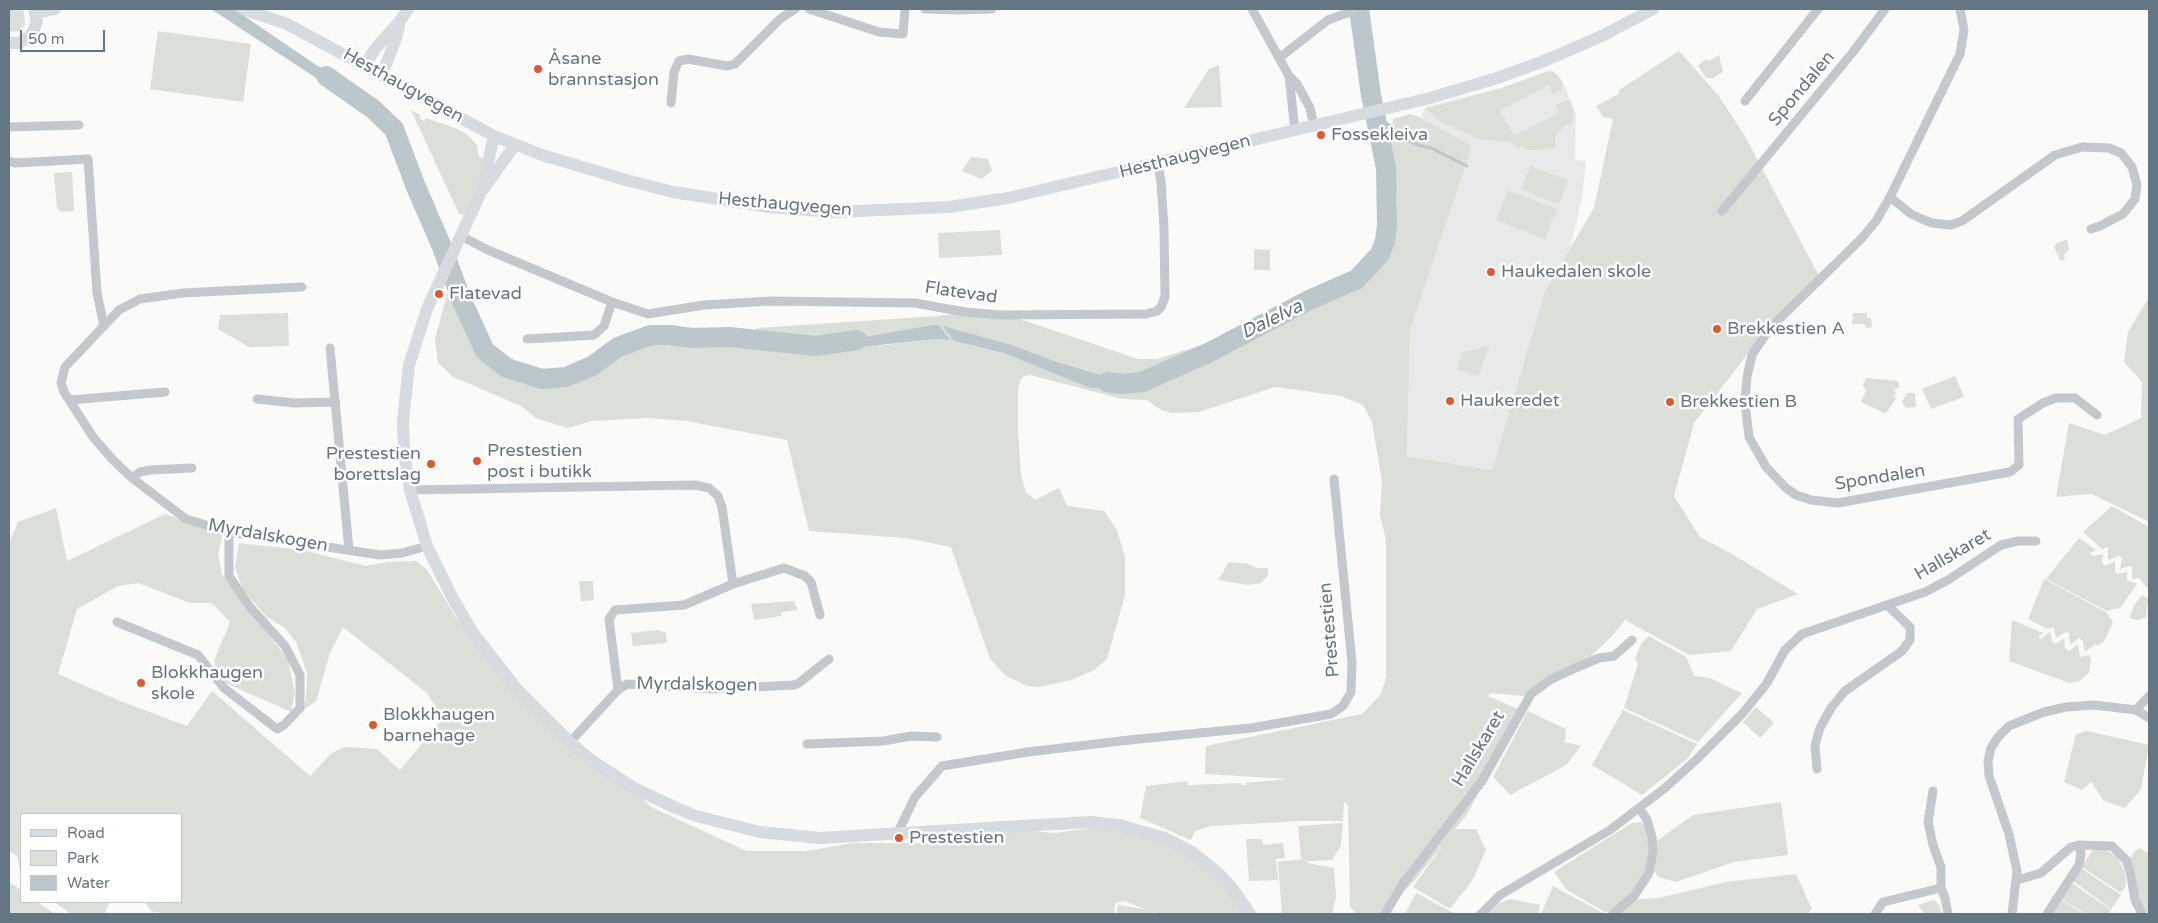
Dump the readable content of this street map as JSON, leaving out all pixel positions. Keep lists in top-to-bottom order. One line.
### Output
{"streets":{"main road":["Hesthaugvegen"],"street":["Spondalen","Flatevad","Myrdalskogen","Hallskaret","Prestestien"]},"crossings":[["Hesthaugvegen","Flatevad"]],"water":["Dalelva"],"places":["Åsane brannstasjon","Fossekleiva","Haukedalen skole","Flatevad","Brekkestien A","Haukeredet","Brekkestien B","Prestestien post i butikk","Prestestien borettslag","Blokkhaugen skole","Blokkhaugen barnehage","Prestestien"],"legend":["Road","Park","Water"],"scale_bar":"50 m"}
